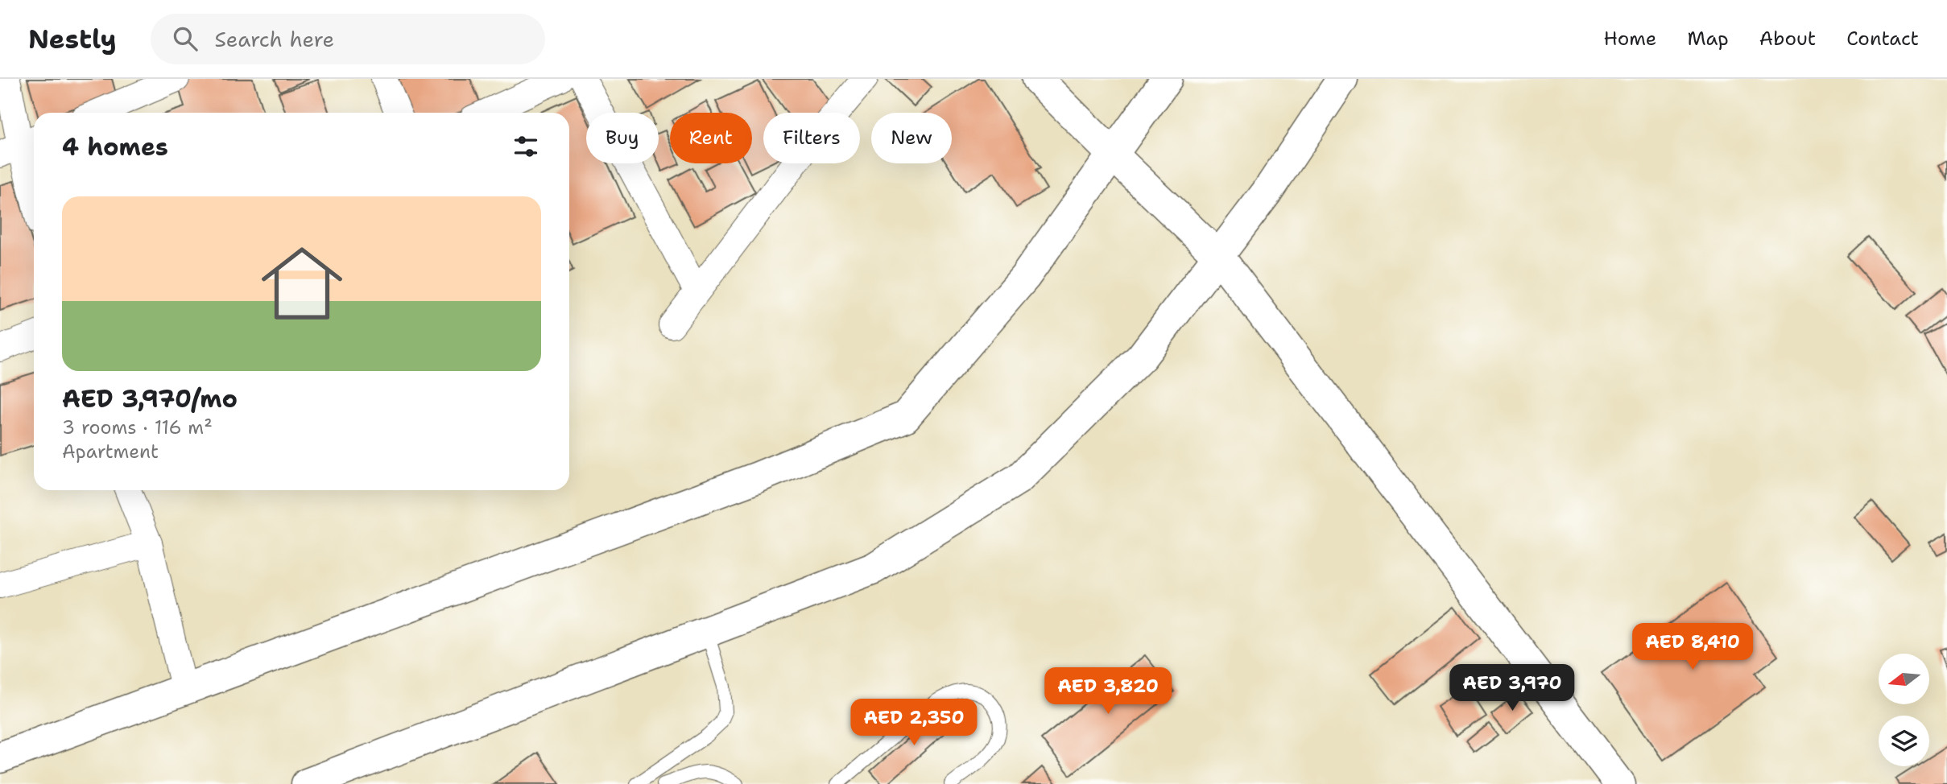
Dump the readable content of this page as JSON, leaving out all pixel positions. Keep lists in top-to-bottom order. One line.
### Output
{"north":"left","page":{"header":"Nestly","search":"Search here","nav":["Home","Map","About","Contact"],"chip":["Buy","Rent","Filters","New"],"heading":"4 homes","list":[{"name":"AED 3,970/mo","note":"3 rooms · 116 m² · Apartment"}],"price":["AED 8,410","AED 3,970","AED 3,820","AED 2,350"]}}
